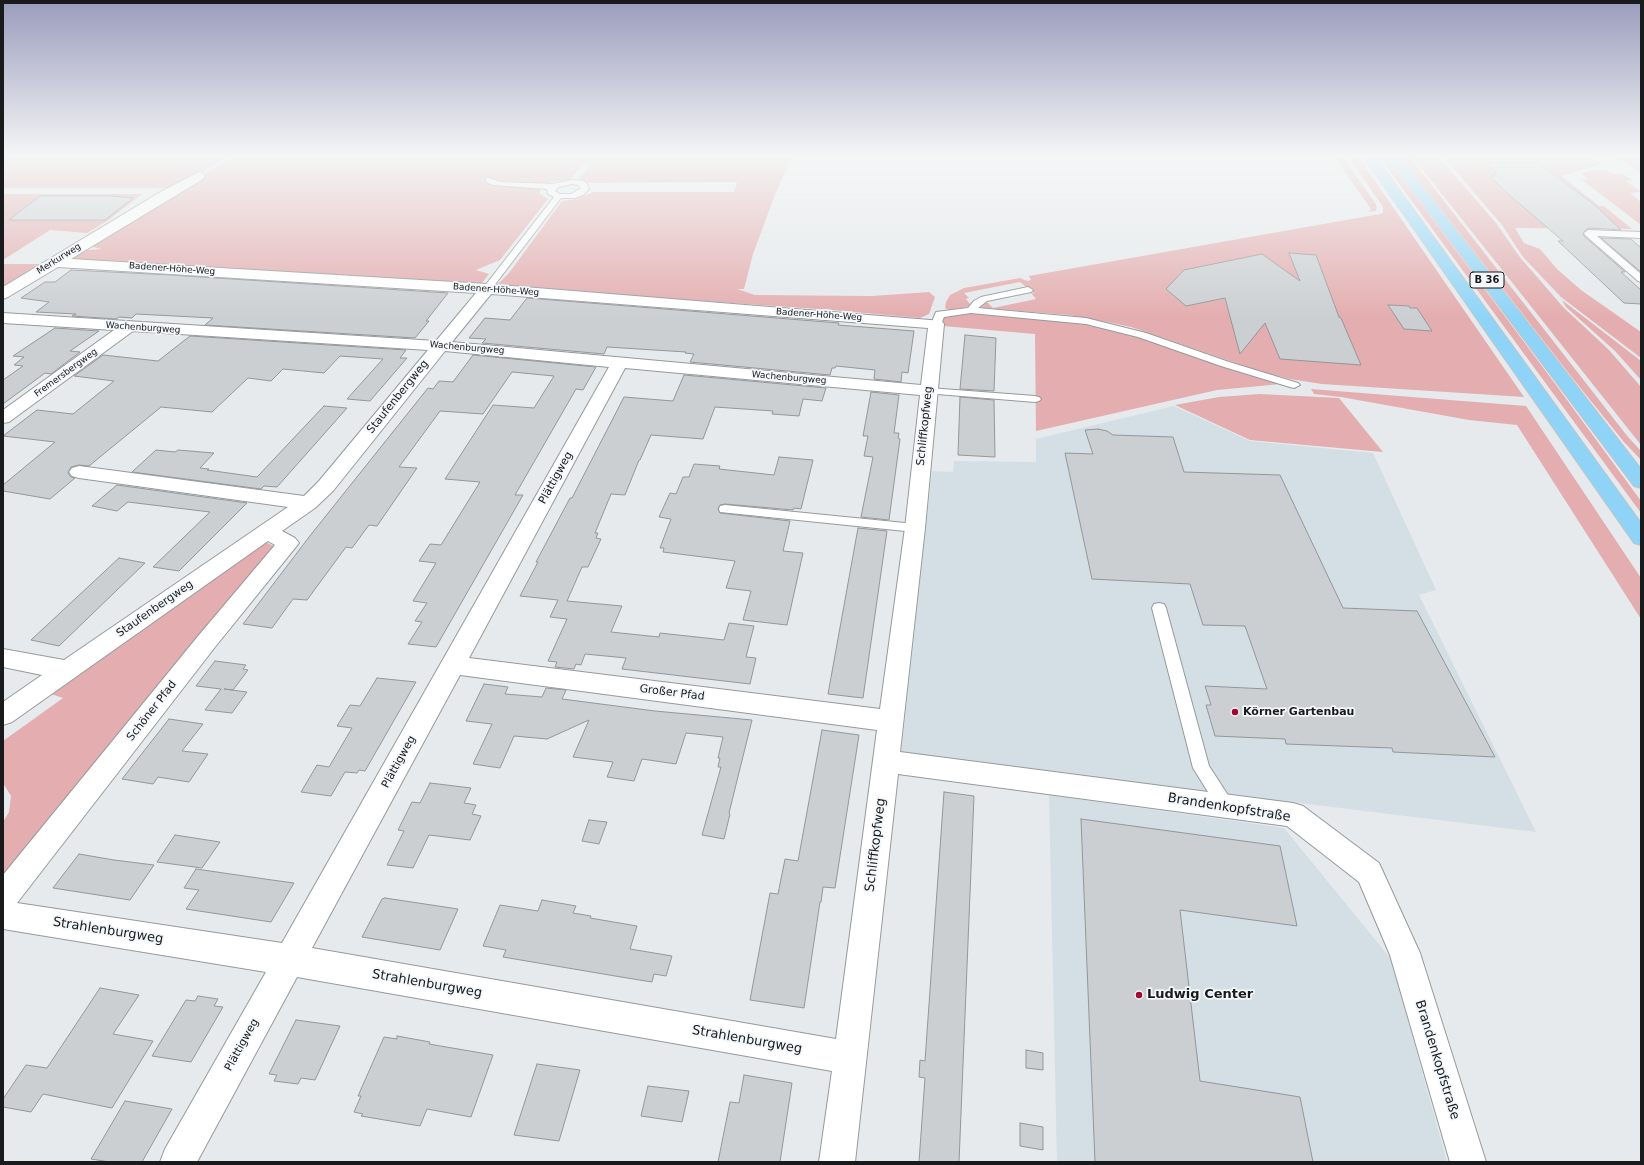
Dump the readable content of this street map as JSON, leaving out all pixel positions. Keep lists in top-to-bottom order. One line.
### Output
{"streets":{"highway":["B 36"],"street":["Merkurweg","Badener-Höhe-Weg","Wachenburgweg","Fremersbergweg","Staufenbergweg","Schliffkopfweg","Plättigweg","Großer Pfad","Schöner Pfad","Brandenkopfstraße","Strahlenburgweg"]},"crossings":[["Merkurweg","Badener-Höhe-Weg"],["Badener-Höhe-Weg","Staufenbergweg"],["Badener-Höhe-Weg","Schliffkopfweg"],["Wachenburgweg","Fremersbergweg"],["Wachenburgweg","Staufenbergweg"],["Wachenburgweg","Schliffkopfweg"],["Wachenburgweg","Plättigweg"],["Staufenbergweg","Schöner Pfad"],["Schliffkopfweg","Großer Pfad"],["Schliffkopfweg","Brandenkopfstraße"],["Schliffkopfweg","Strahlenburgweg"],["Plättigweg","Großer Pfad"],["Plättigweg","Strahlenburgweg"]],"places":["Körner Gartenbau","Ludwig Center"]}
